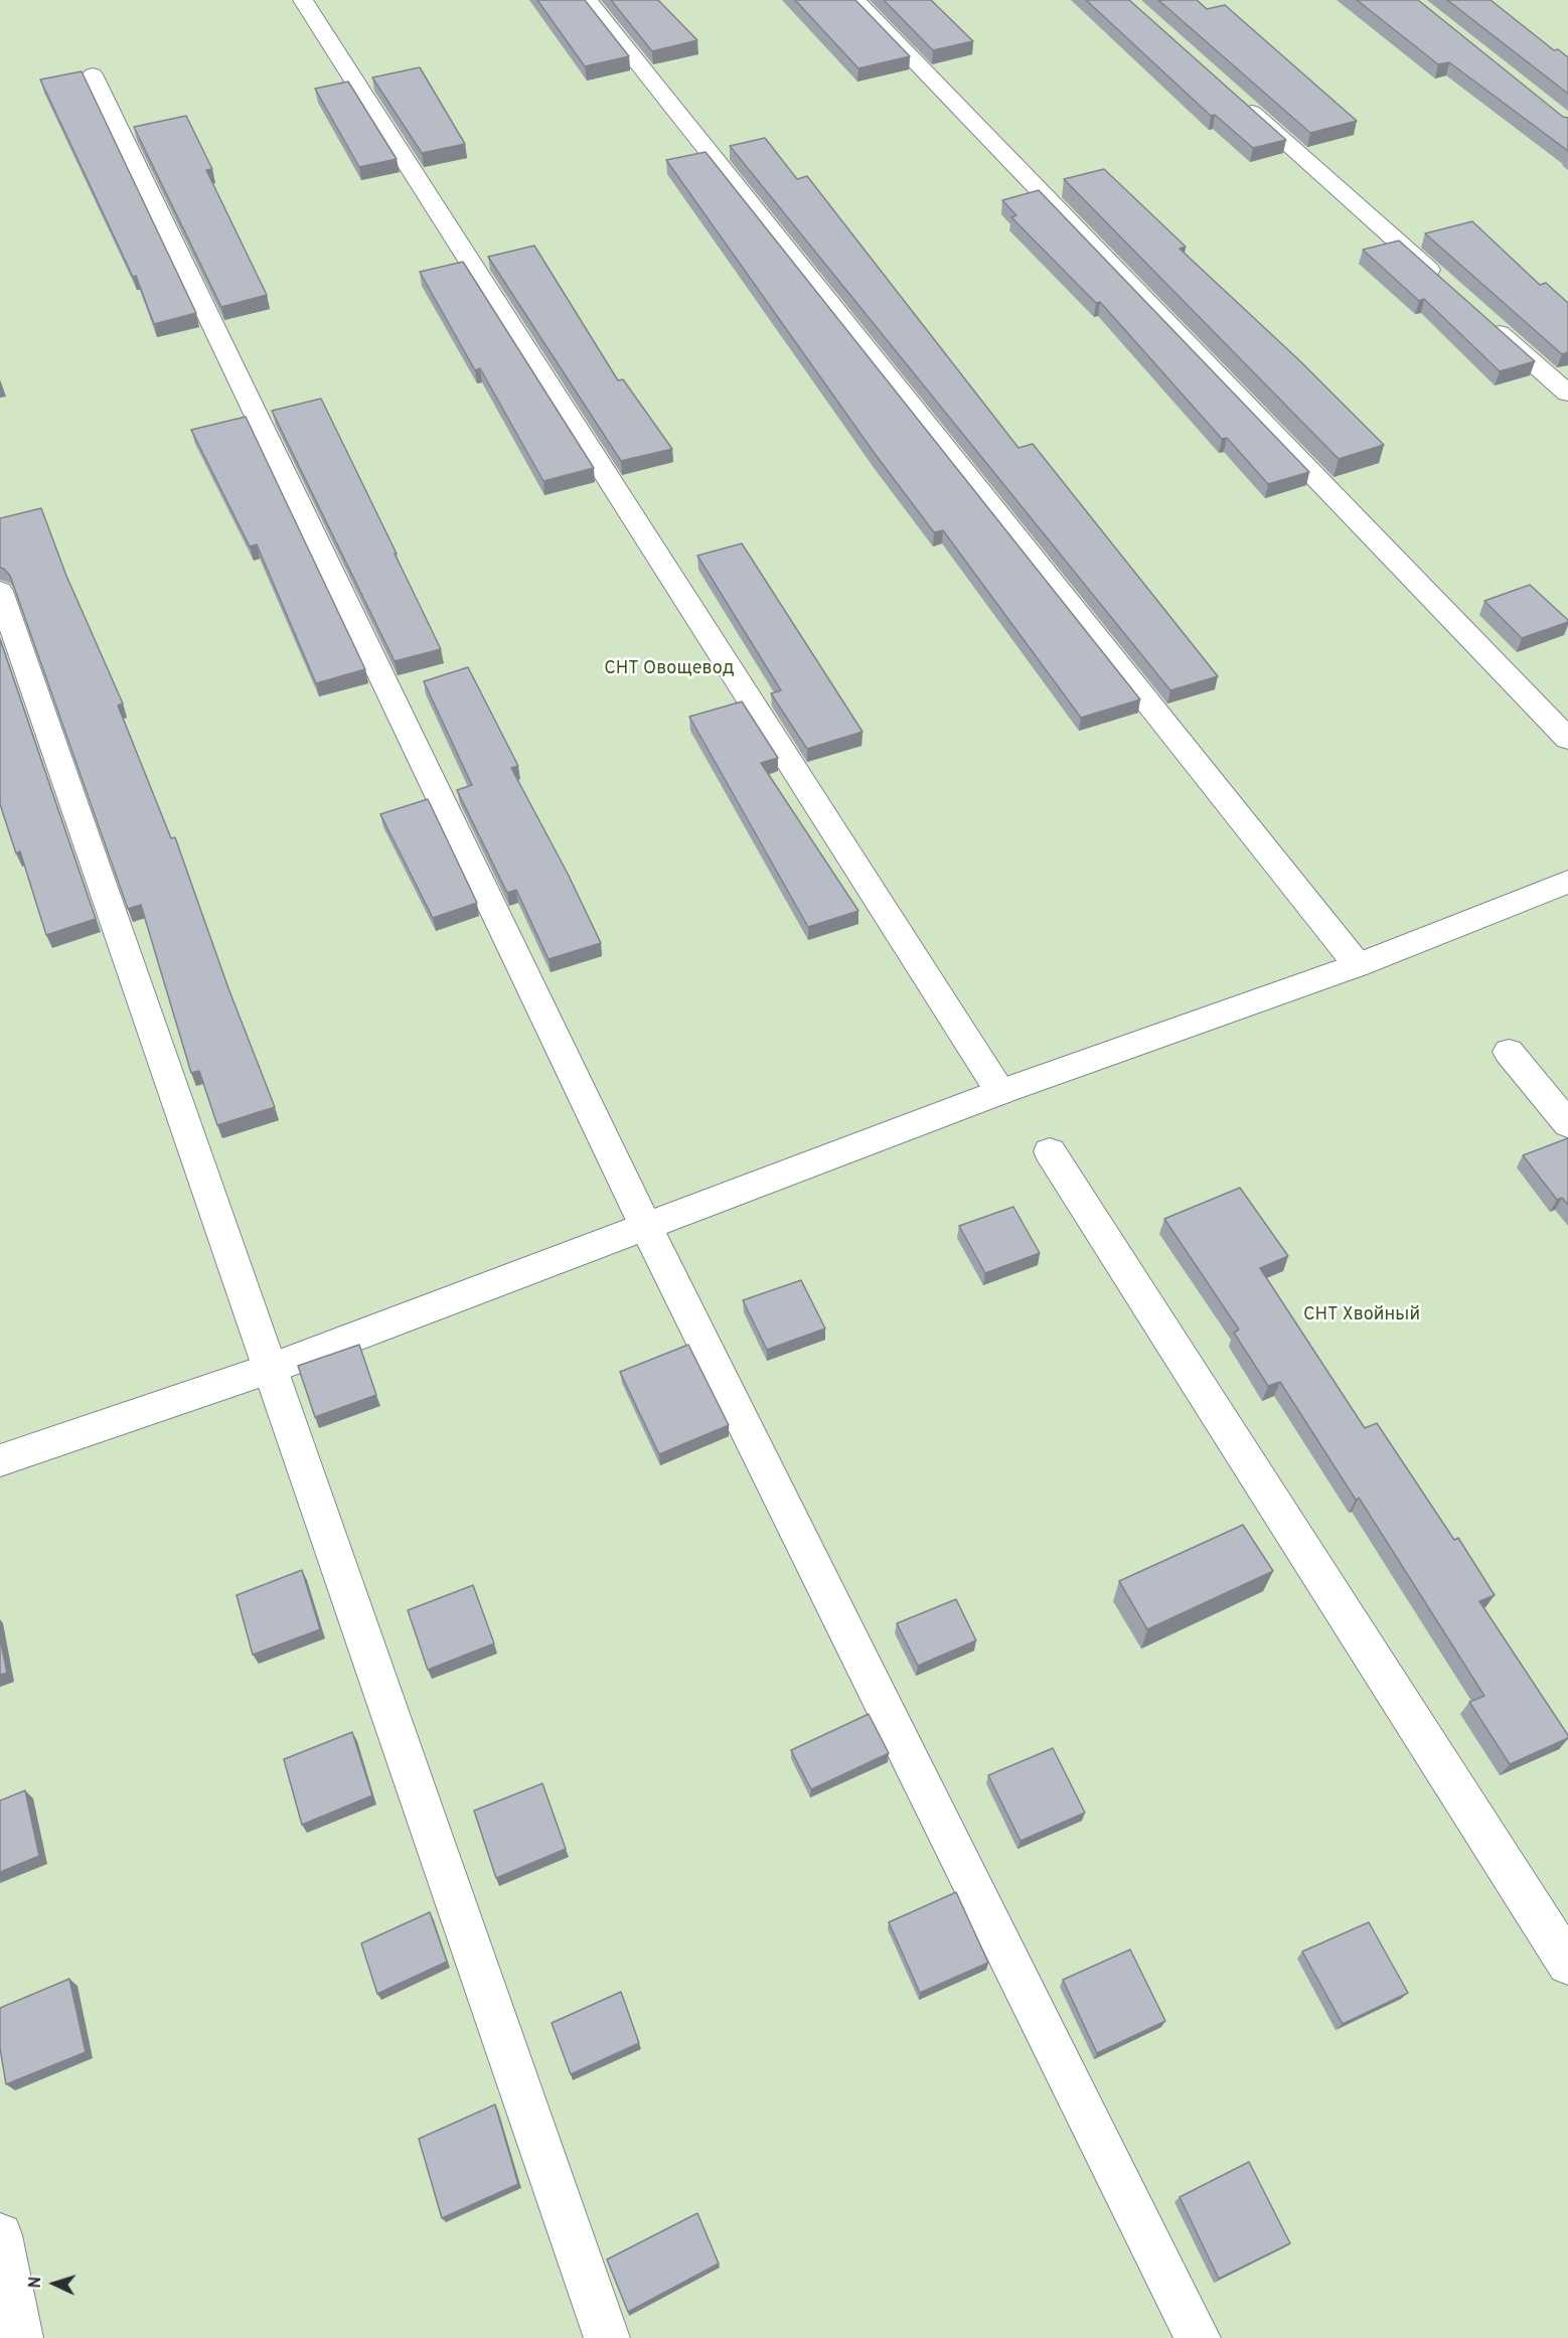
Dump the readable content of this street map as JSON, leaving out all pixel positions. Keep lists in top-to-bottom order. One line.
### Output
{"parks":["СНТ Овощевод","СНТ Хвойный"],"north":"left"}
